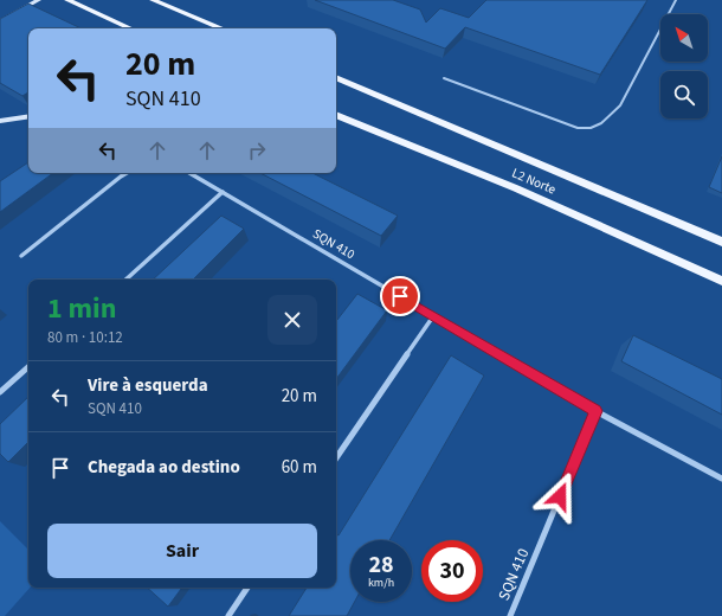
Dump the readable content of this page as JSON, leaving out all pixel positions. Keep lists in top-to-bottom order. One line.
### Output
{"streets":{"main road":["L2 Norte"],"street":["SQN 410"]},"north":"top left","page":{"turn":["20 m","SQN 410"],"heading":["1 min","80 m · 10:12"],"list":[{"name":"Vire à esquerda","note":"SQN 410","value":"20 m"},{"name":"Chegada ao destino","value":"60 m"}],"buttons":"Sair","speed":"28 km/h","limit":"30"}}
